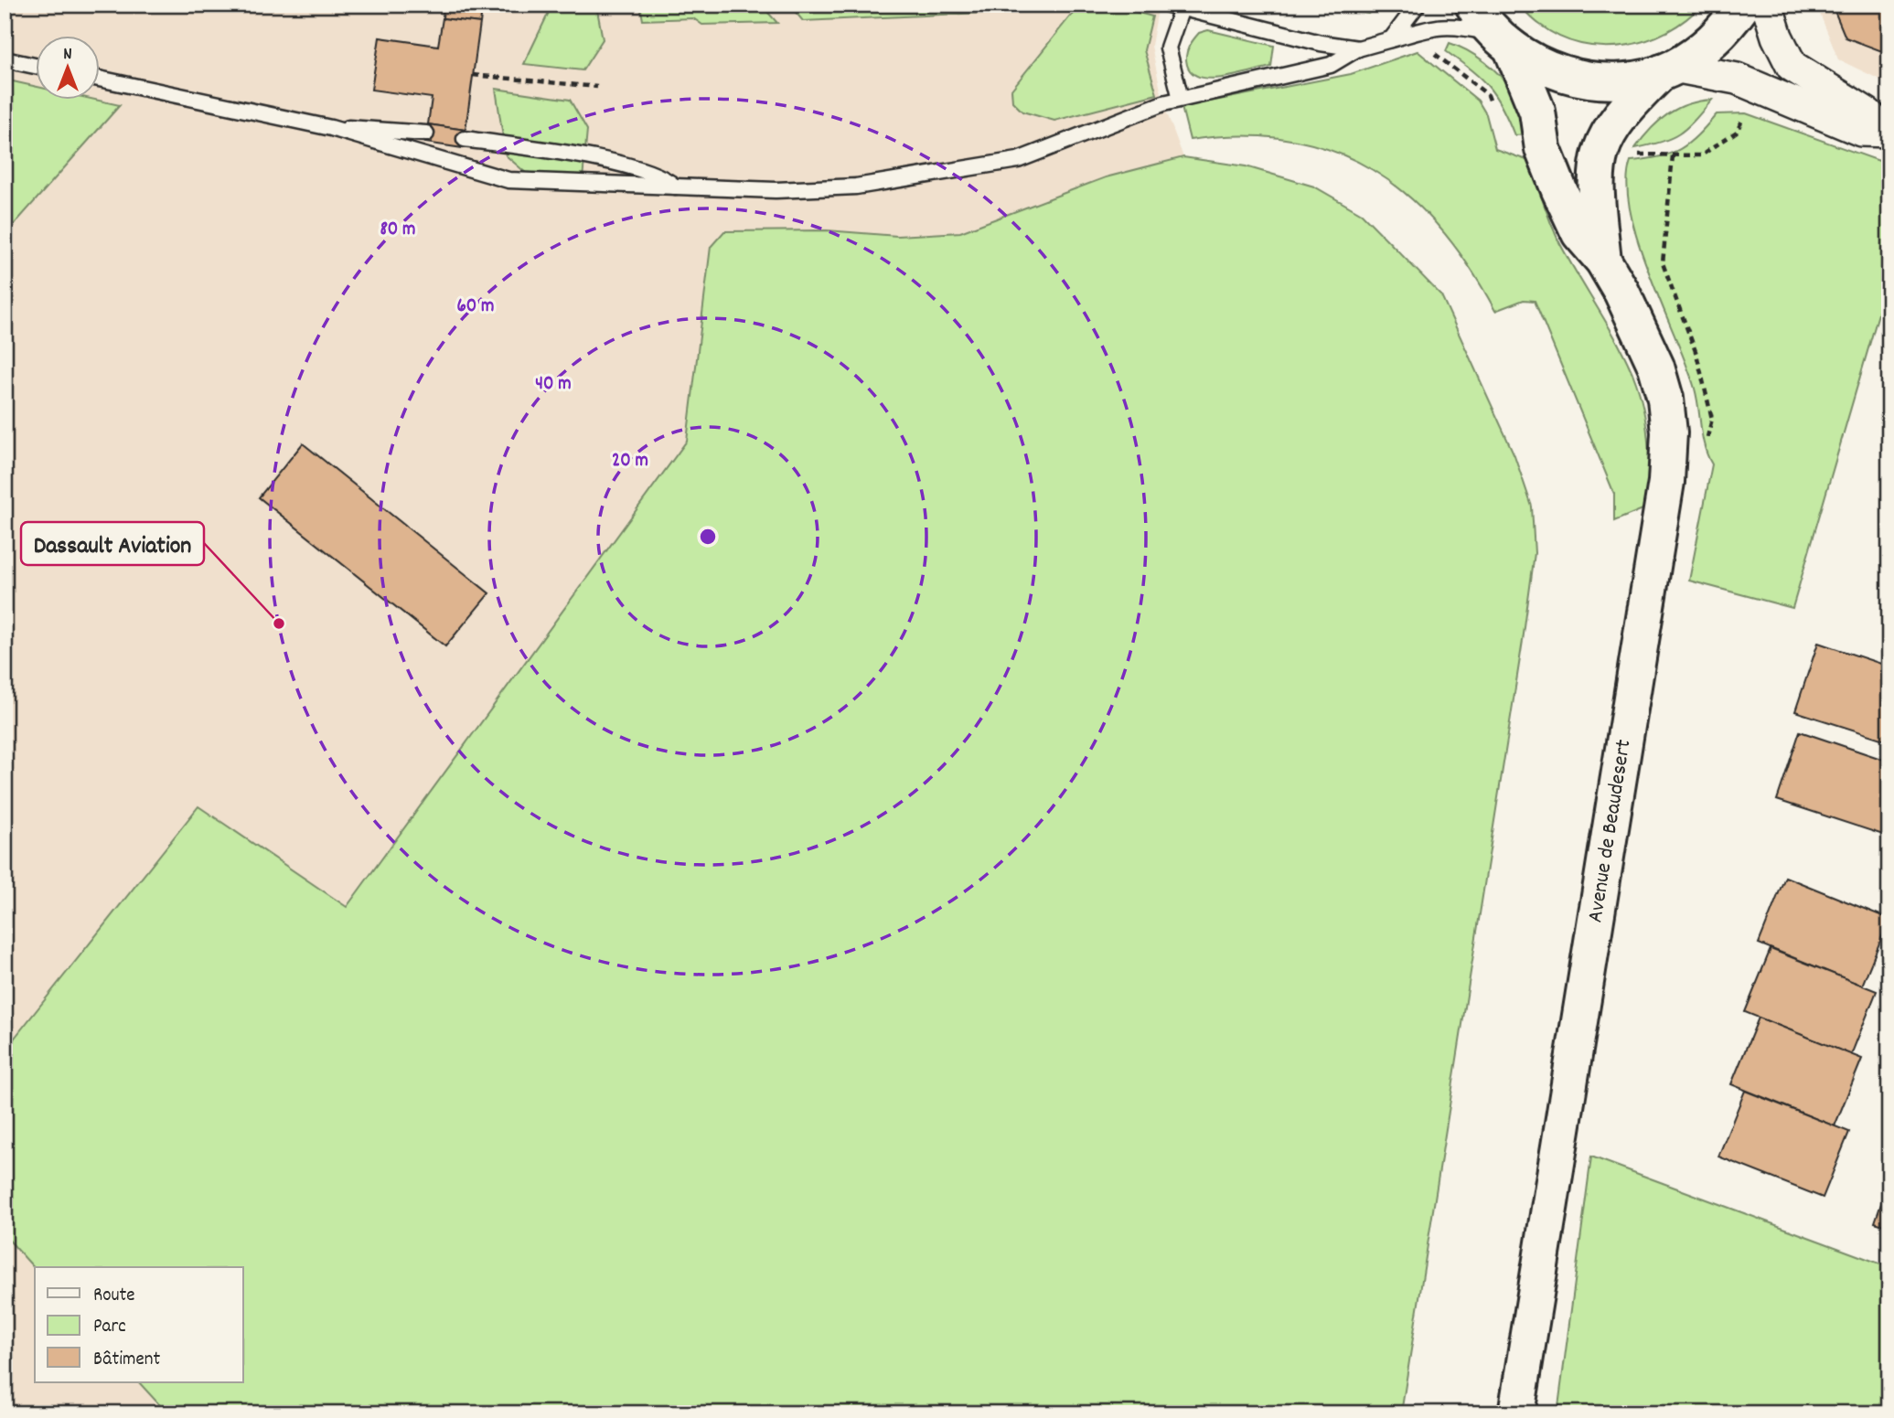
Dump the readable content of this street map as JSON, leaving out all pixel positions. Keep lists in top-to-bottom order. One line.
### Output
{"streets":{"main road":["Avenue de Beaudesert"]},"places":["Dassault Aviation"],"legend":["Route","Parc","Bâtiment"],"north":"top","rings":["80 m","60 m","40 m","20 m"]}
